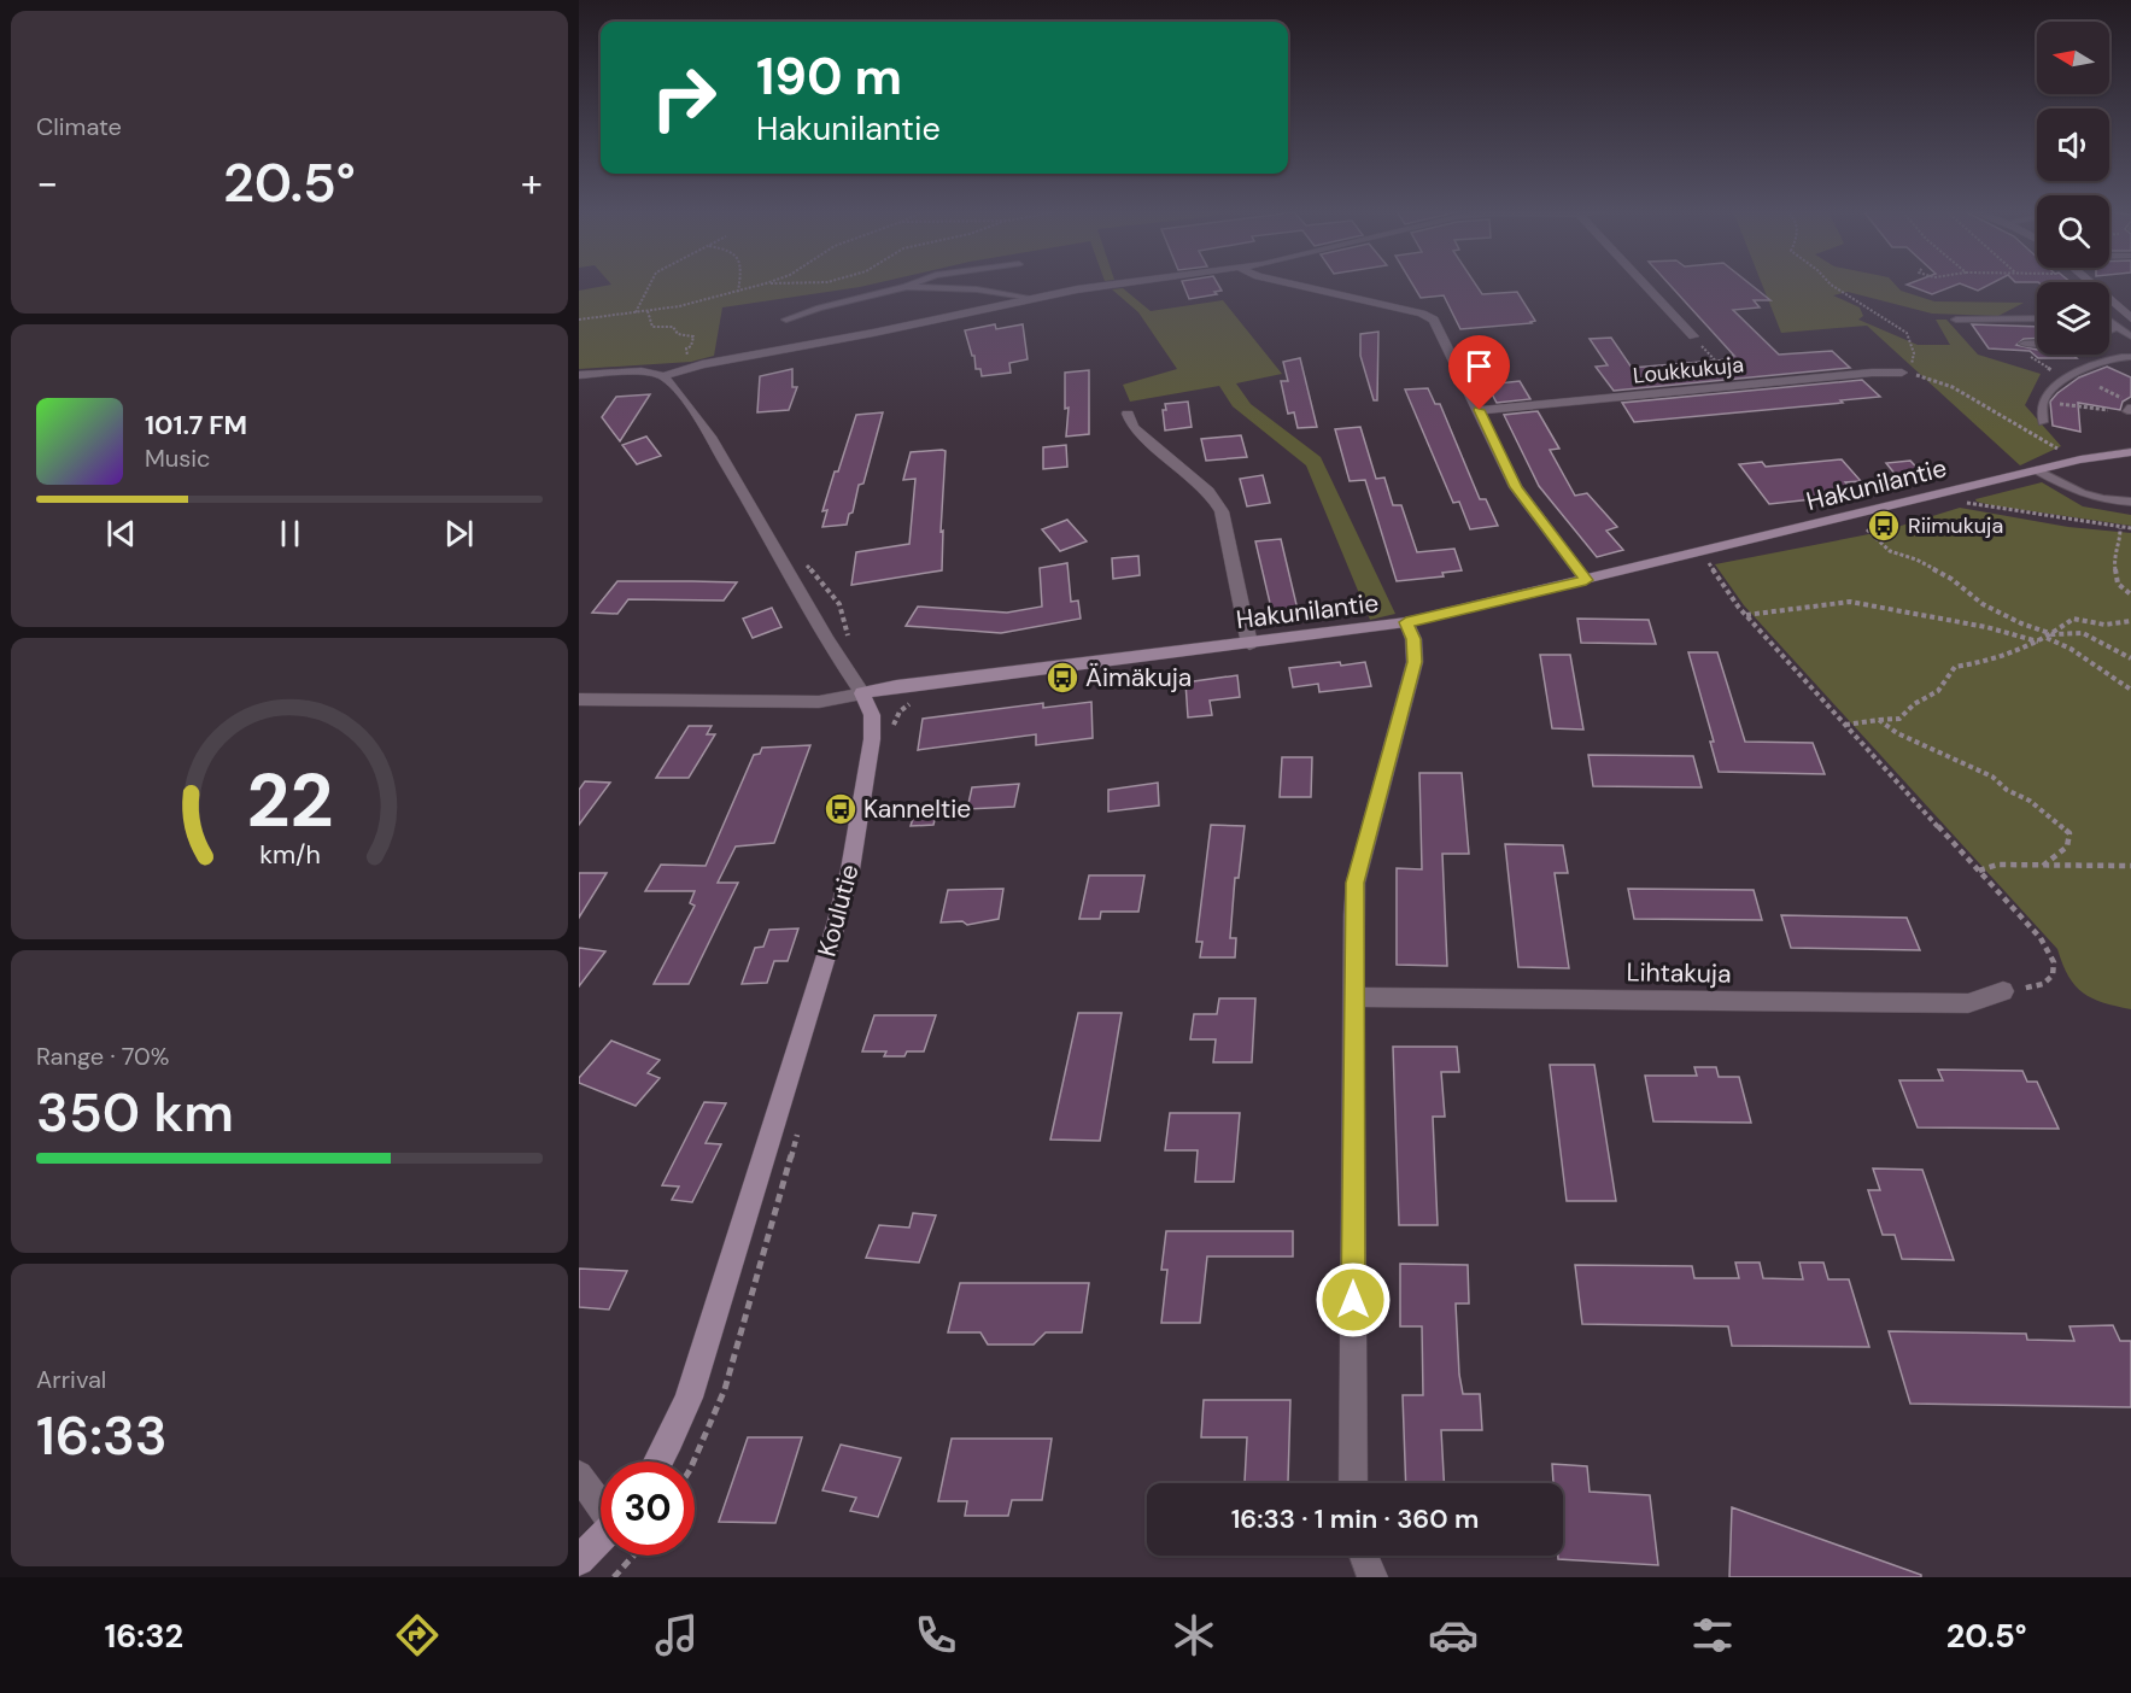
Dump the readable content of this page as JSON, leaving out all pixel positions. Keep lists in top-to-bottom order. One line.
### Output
{"streets":{"street":["Loukkukuja","Hakunilantie","Koulutie","Lihtakuja"]},"crossings":[["Hakunilantie","Koulutie"]],"places":{"bus stop":["Riimukuja","Äimäkuja","Kanneltie"]},"north":"left","page":{"tile":["Climate",["Range · 70%","350 km"],["Arrival","16:33"]],"turn":["190 m","Hakunilantie"],"heat":["−","20.5°","+"],"song":["101.7 FM","Music"],"limit":"30","trip":"16:33 · 1 min · 360 m","tabs":["16:32","20.5°"],"gauge":["22","km/h"]}}
